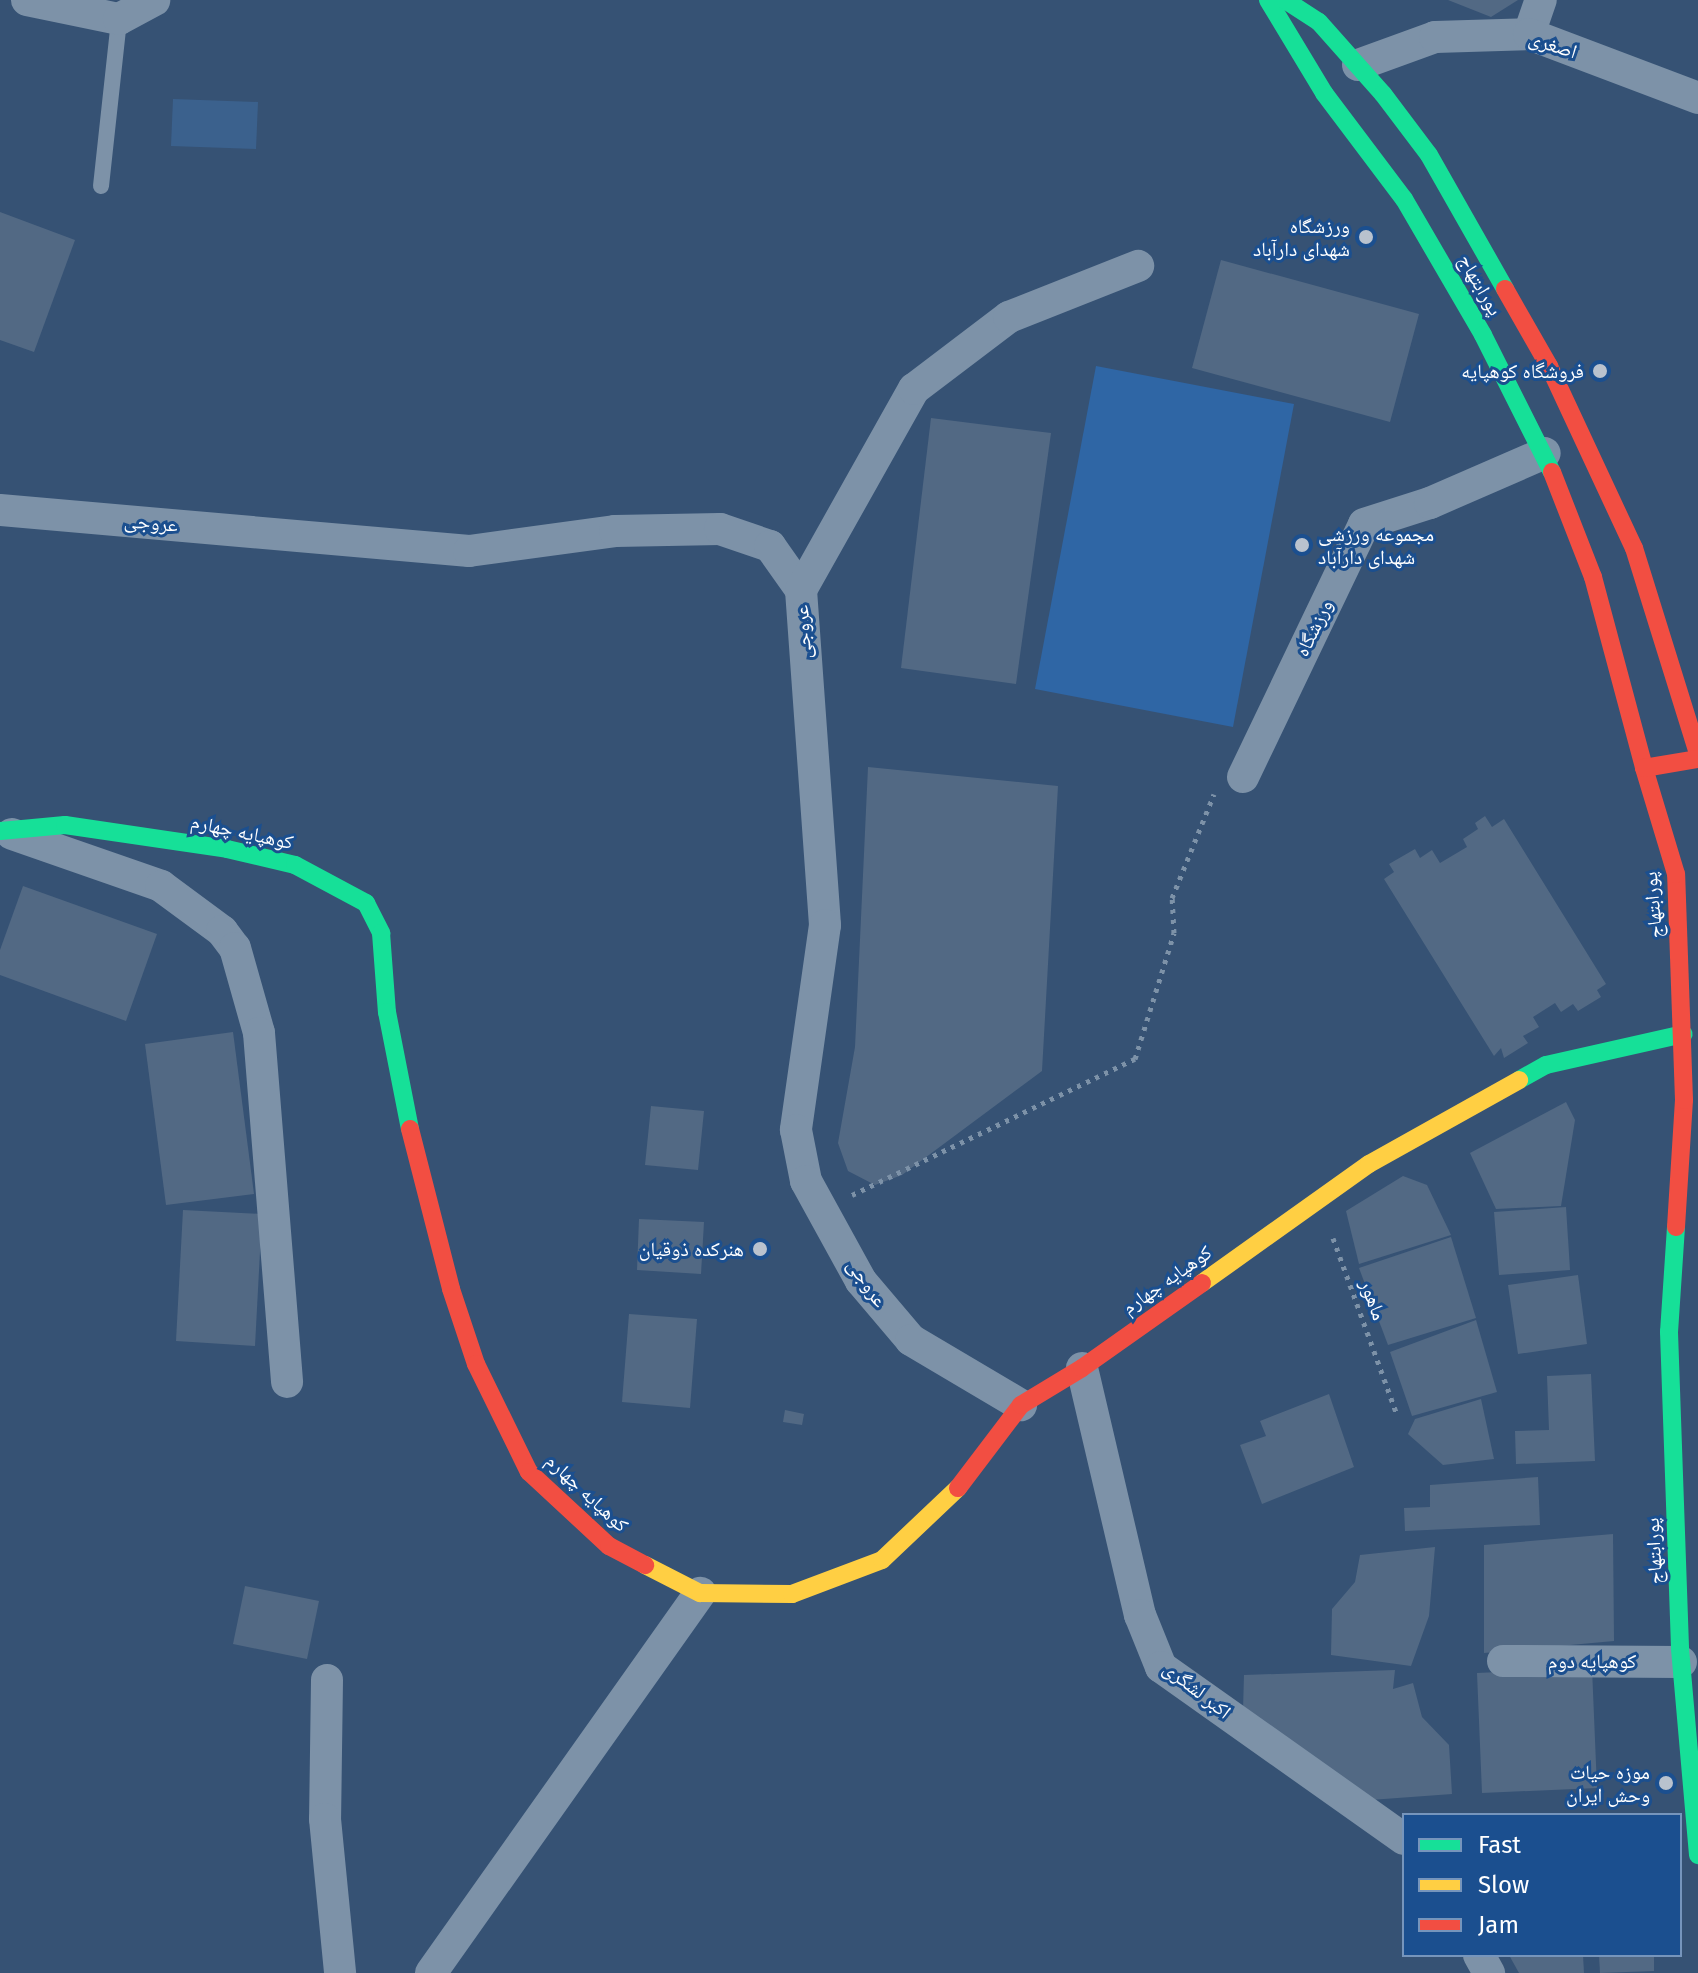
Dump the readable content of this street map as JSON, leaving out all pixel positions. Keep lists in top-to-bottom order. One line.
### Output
{"streets":{"main road":["پورابتهاج","کوهپایه چهارم"],"street":["اصغری","عروجی","ورزشگاه","کوهپایه دوم","اکبر لشگری"],"path":["ماهور"]},"crossings":[["اصغری","پورابتهاج"],["پورابتهاج","ورزشگاه"],["پورابتهاج","کوهپایه چهارم"],["پورابتهاج","کوهپایه دوم"],["عروجی","کوهپایه چهارم"],["کوهپایه چهارم","ماهور"],["کوهپایه چهارم","اکبر لشگری"]],"places":["ورزشگاه شهدای دارآباد","فروشگاه کوهپایه","مجموعه ورزشی شهدای دارآباد","هنرکده ذوقیان","موزه حیات وحش ایران"],"legend":["Fast","Slow","Jam"]}
